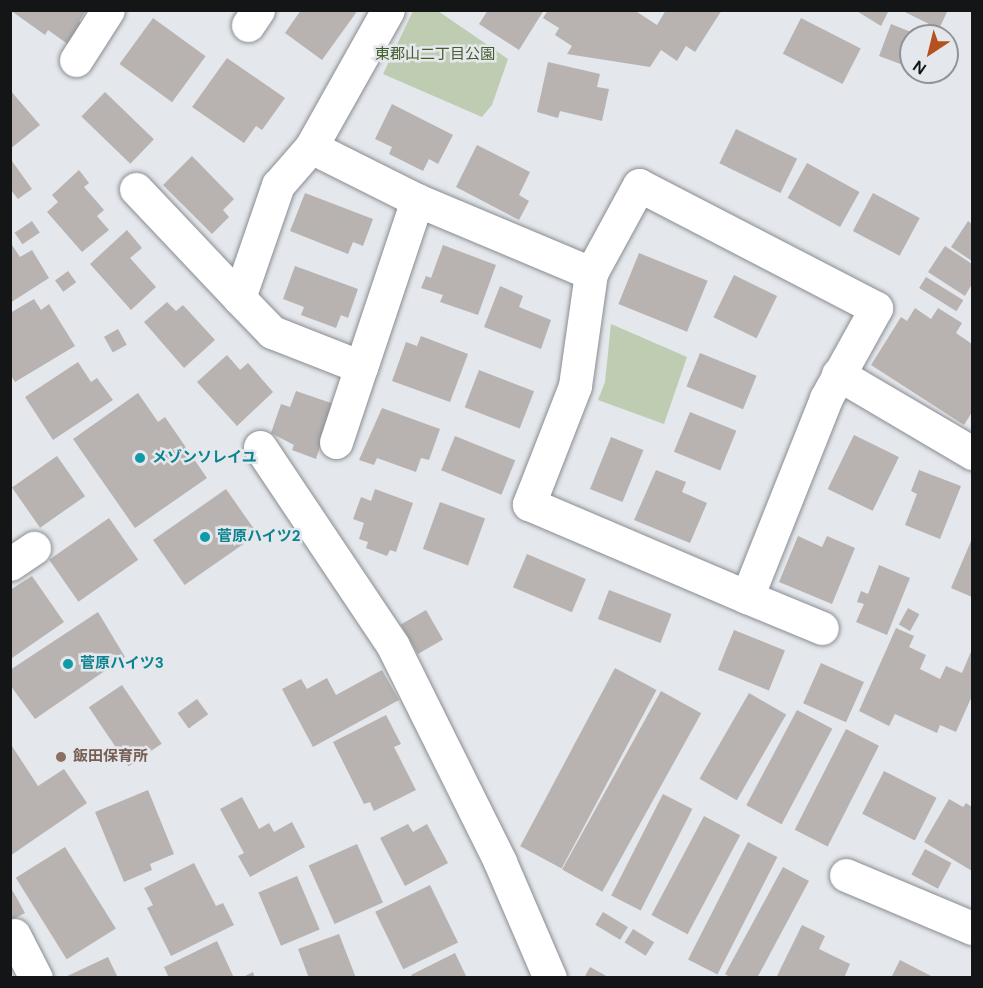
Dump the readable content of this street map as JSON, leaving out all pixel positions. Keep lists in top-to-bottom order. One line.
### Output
{"parks":["東郡山二丁目公園"],"places":["メゾンソレイユ","菅原ハイツ2","菅原ハイツ3","飯田保育所"],"north":"bottom left"}
